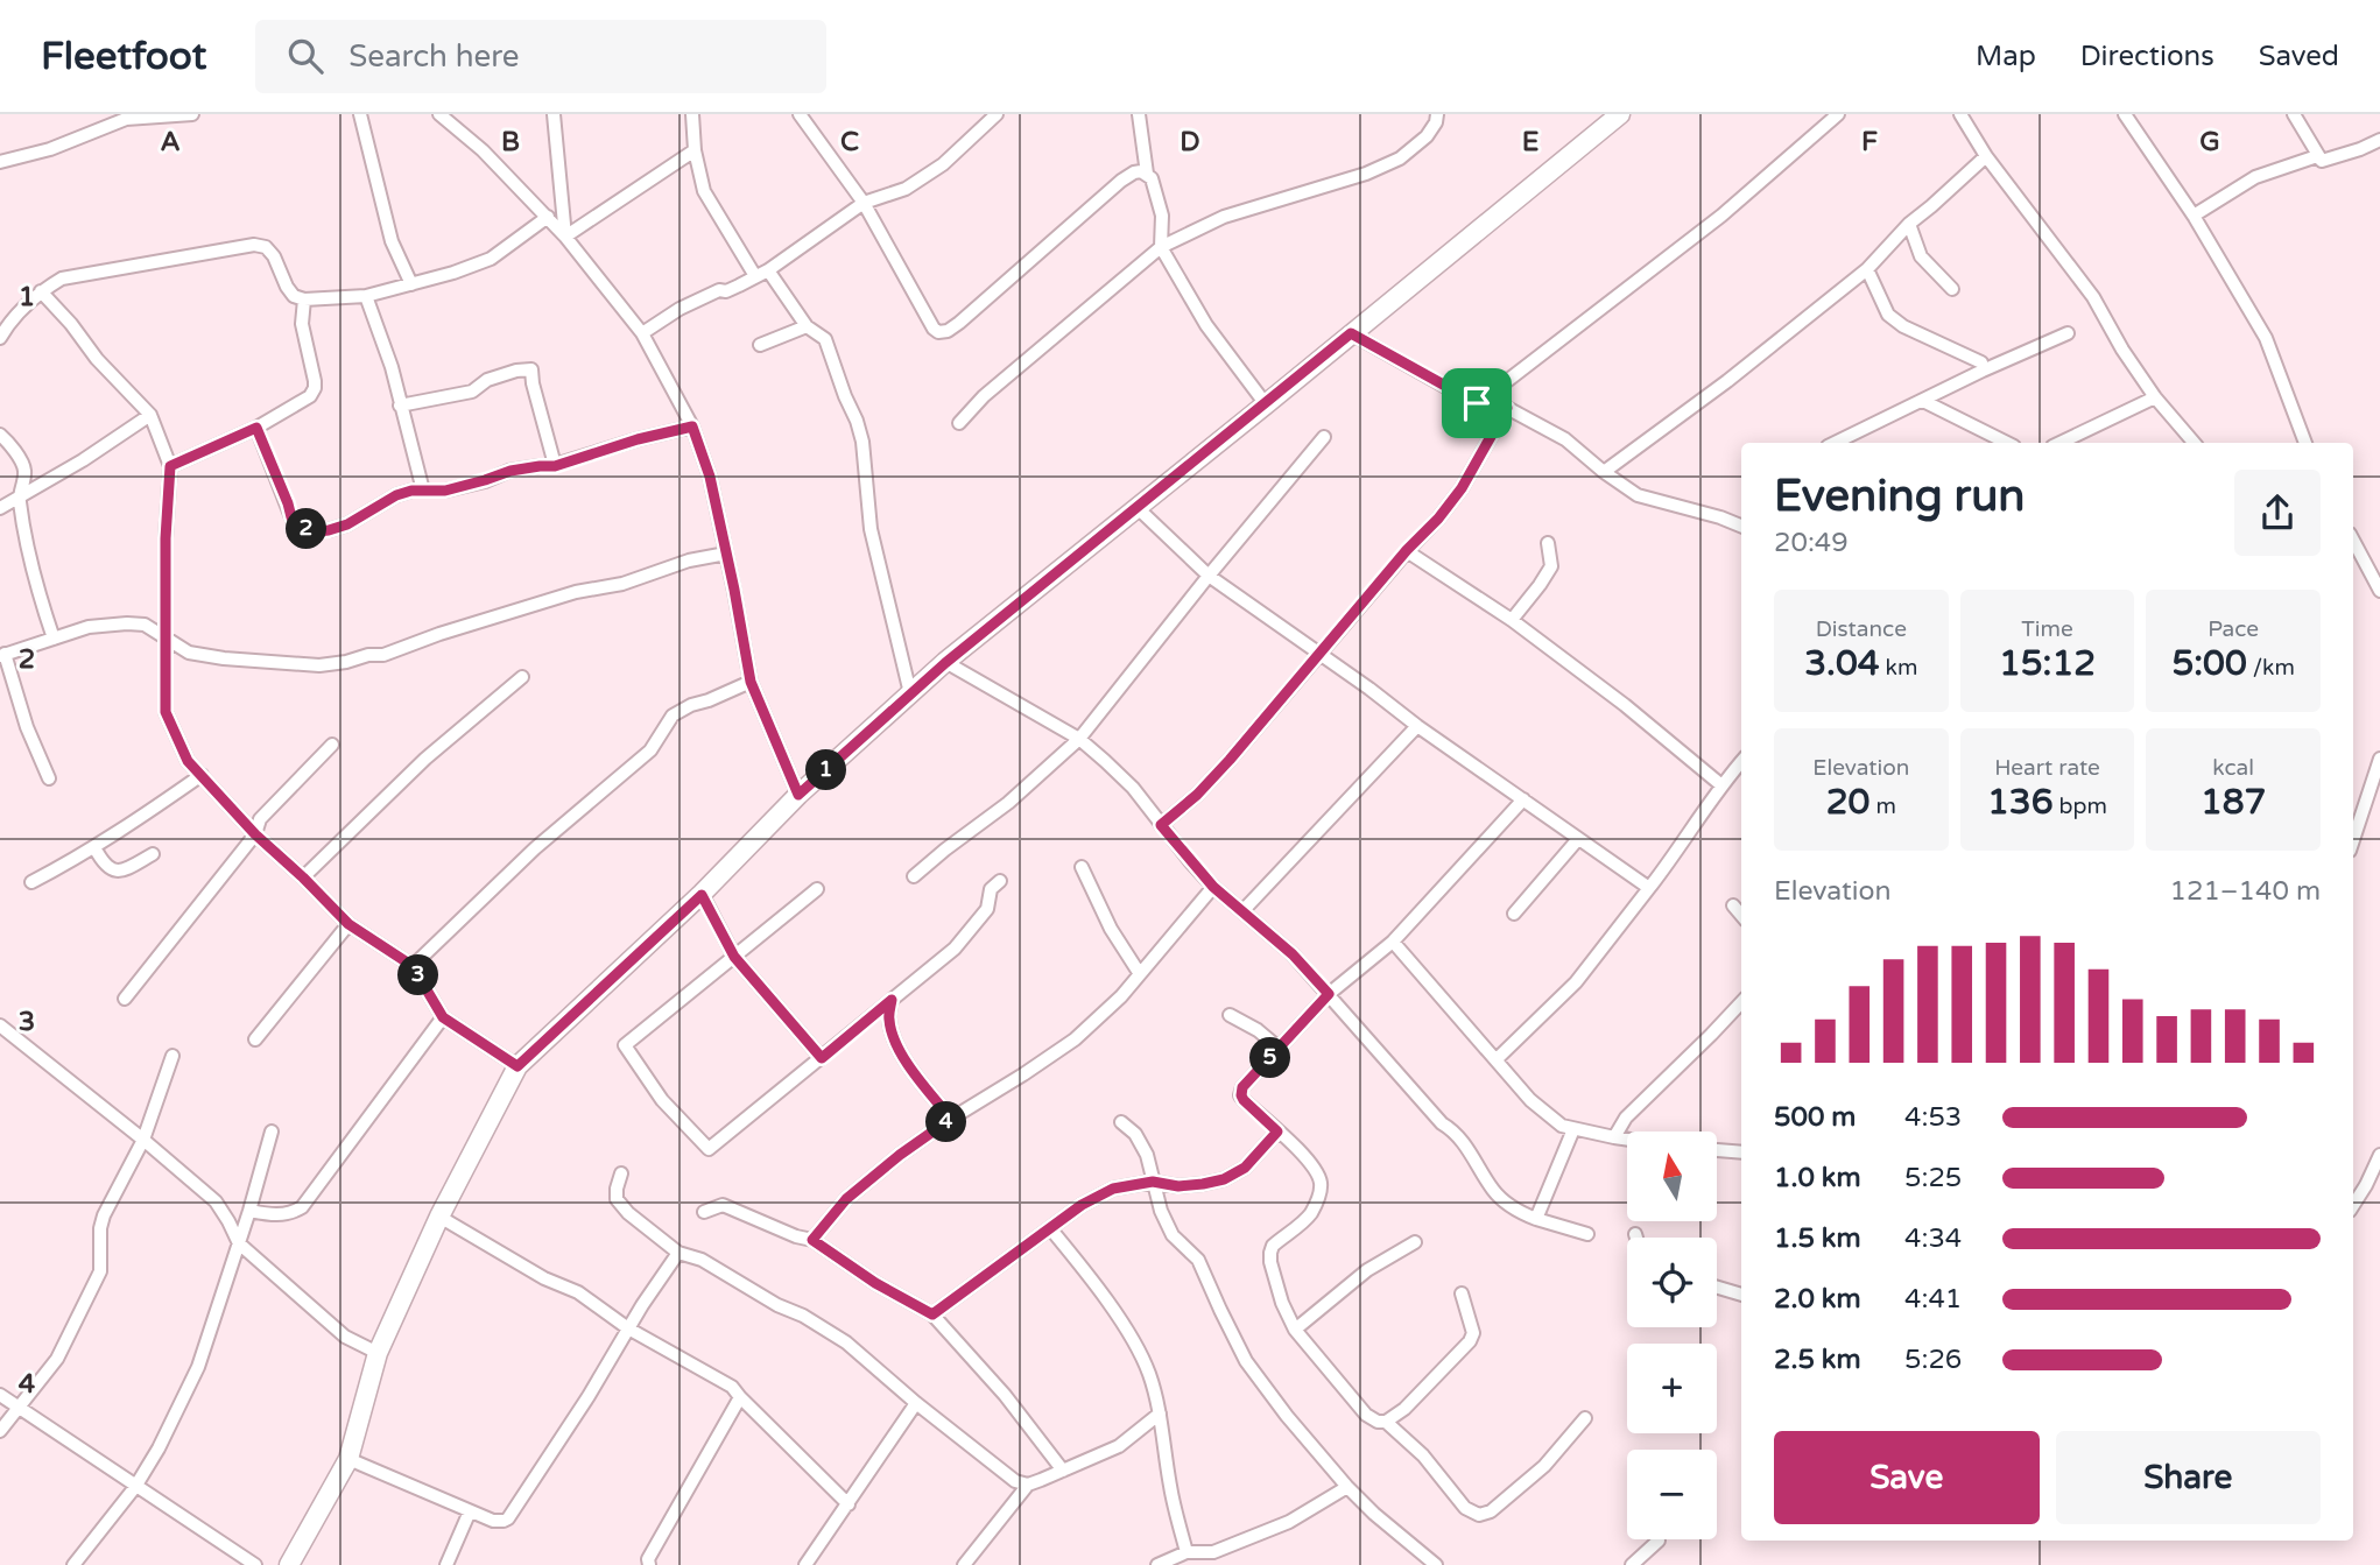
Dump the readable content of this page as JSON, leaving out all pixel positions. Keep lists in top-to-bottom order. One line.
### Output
{"north":"top","page":{"header":"Fleetfoot","search":"Search here","nav":["Map","Directions","Saved"],"heading":["Evening run","20:49"],"pins":["2","1","3","5","4"],"stats":[["Distance","3.04 km"],["Time","15:12"],["Pace","5:00 /km"],["Elevation","20 m"],["Heart rate","136 bpm"],["kcal","187"]],"chart":["Elevation","121–140 m"],"list":[{"name":"500 m","note":"4:53"},{"name":"1.0 km","note":"5:25"},{"name":"1.5 km","note":"4:34"},{"name":"2.0 km","note":"4:41"},{"name":"2.5 km","note":"5:26"}],"map_buttons":["+","−"],"buttons":["Save","Share"]},"grid":{"columns":["A","B","C","D","E","F","G"],"rows":["1","2","3","4"]}}
